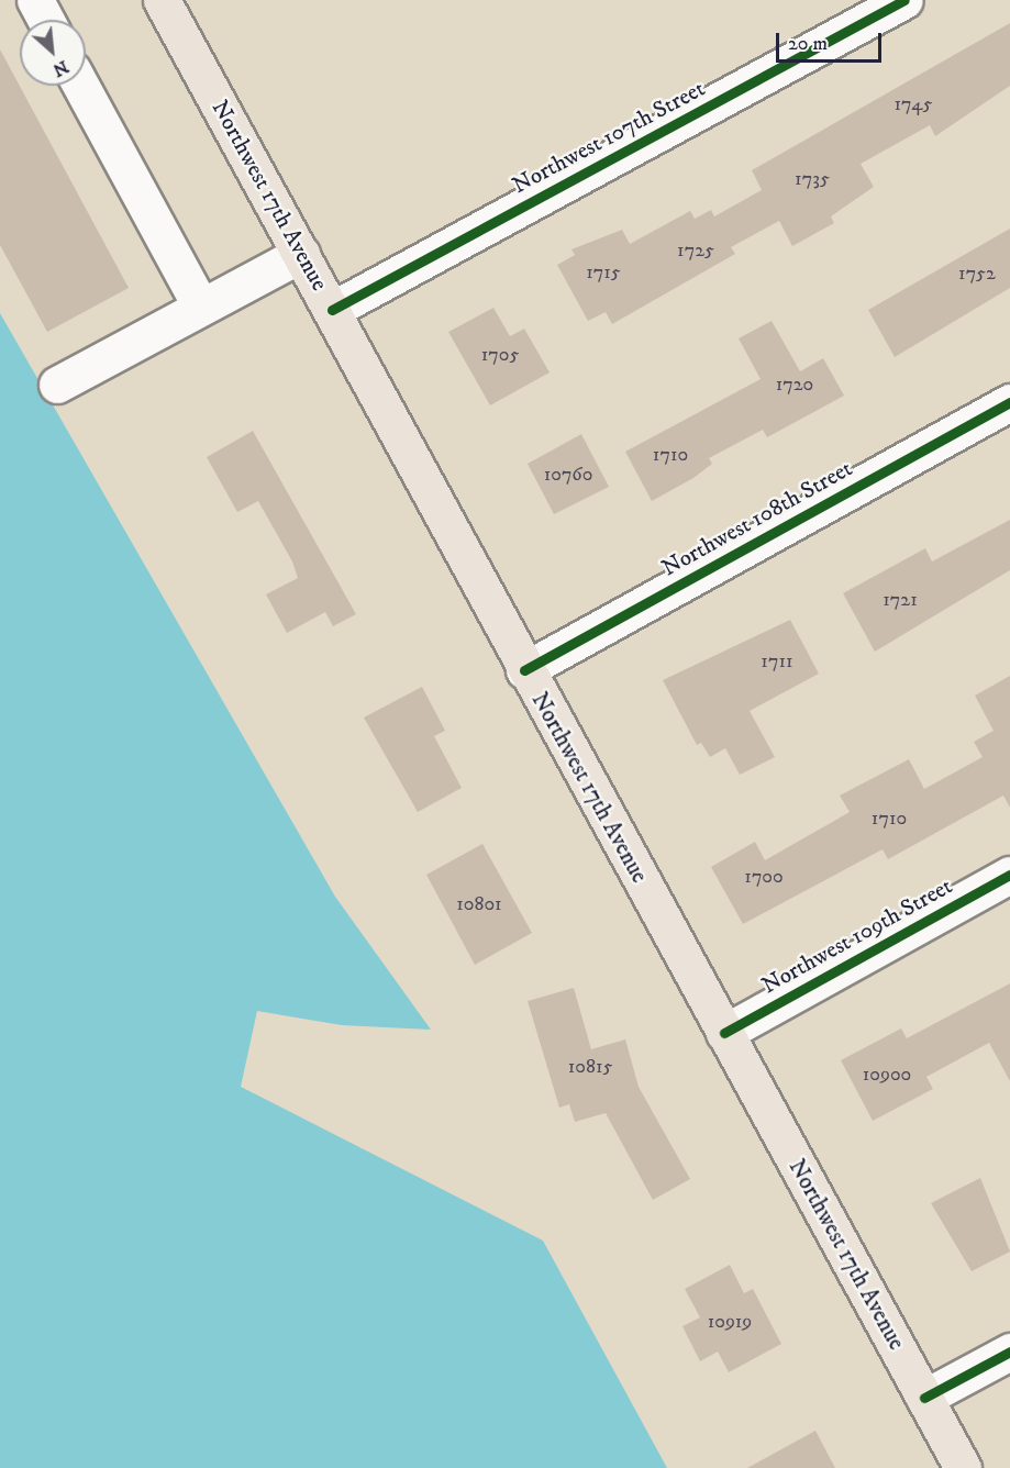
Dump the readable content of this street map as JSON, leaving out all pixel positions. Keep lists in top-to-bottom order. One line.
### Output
{"streets":{"main road":["Northwest 17th Avenue"],"street":["Northwest 107th Street","Northwest 108th Street","Northwest 109th Street"]},"crossings":[["Northwest 107th Street","Northwest 17th Avenue"],["Northwest 17th Avenue","Northwest 108th Street"],["Northwest 17th Avenue","Northwest 109th Street"]],"house_numbers":["1745","1735","1725","1715","1752","1705","1720","1710","10760","1721","1711","1710","1700","10801","10815","10900","10919"],"scale_bar":"20 m","north":"bottom right"}
